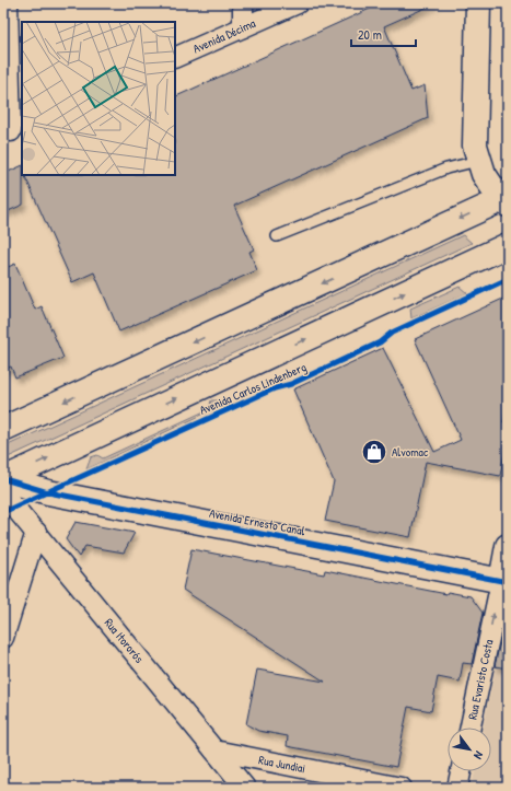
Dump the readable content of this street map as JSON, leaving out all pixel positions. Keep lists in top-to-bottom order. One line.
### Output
{"streets":{"main road":["Avenida Carlos Lindenberg","Avenida Ernesto Canal","Rua Evaristo Costa"],"street":["Avenida Décima","Rua Itororós","Rua Jundiai"]},"crossings":[["Avenida Carlos Lindenberg","Avenida Ernesto Canal"],["Avenida Carlos Lindenberg","Rua Itororós"],["Avenida Ernesto Canal","Rua Itororós"],["Avenida Ernesto Canal","Rua Evaristo Costa"],["Rua Itororós","Rua Jundiai"]],"one_way":["Rua Evaristo Costa"],"places":{"shop":["Alvomac"]},"scale_bar":"20 m","north":"bottom right"}
